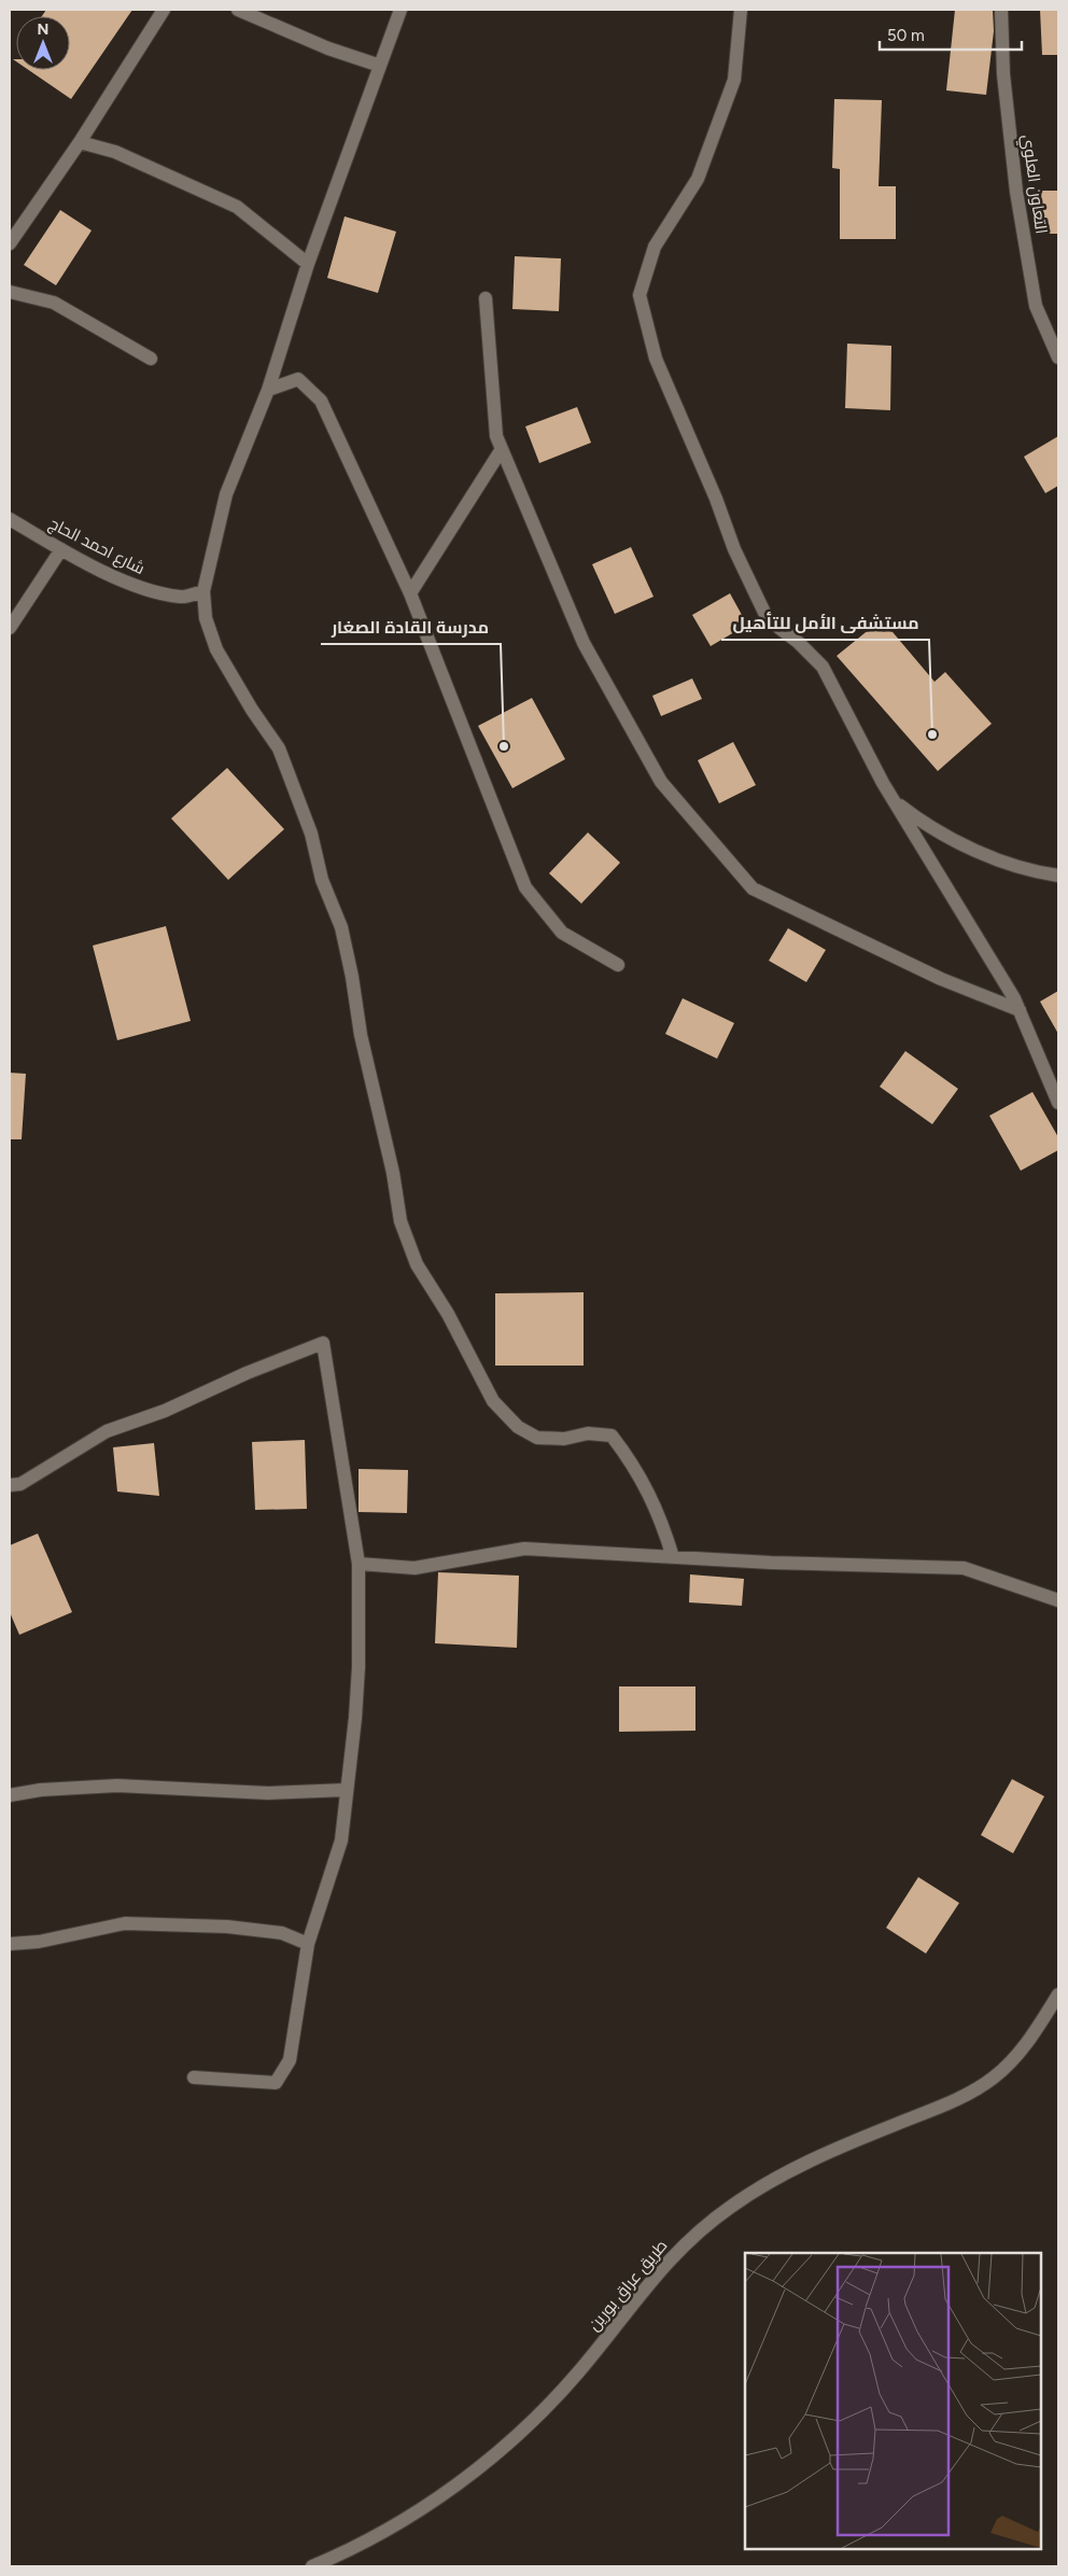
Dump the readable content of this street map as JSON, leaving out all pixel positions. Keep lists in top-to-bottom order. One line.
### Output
{"streets":{"street":["التعاون العلوي","شارع احمد الحاج","طريق عراق بورين"]},"places":["مستشفى الأمل للتأهيل","مدرسة القادة الصغار"],"scale_bar":"50 m","north":"top"}
